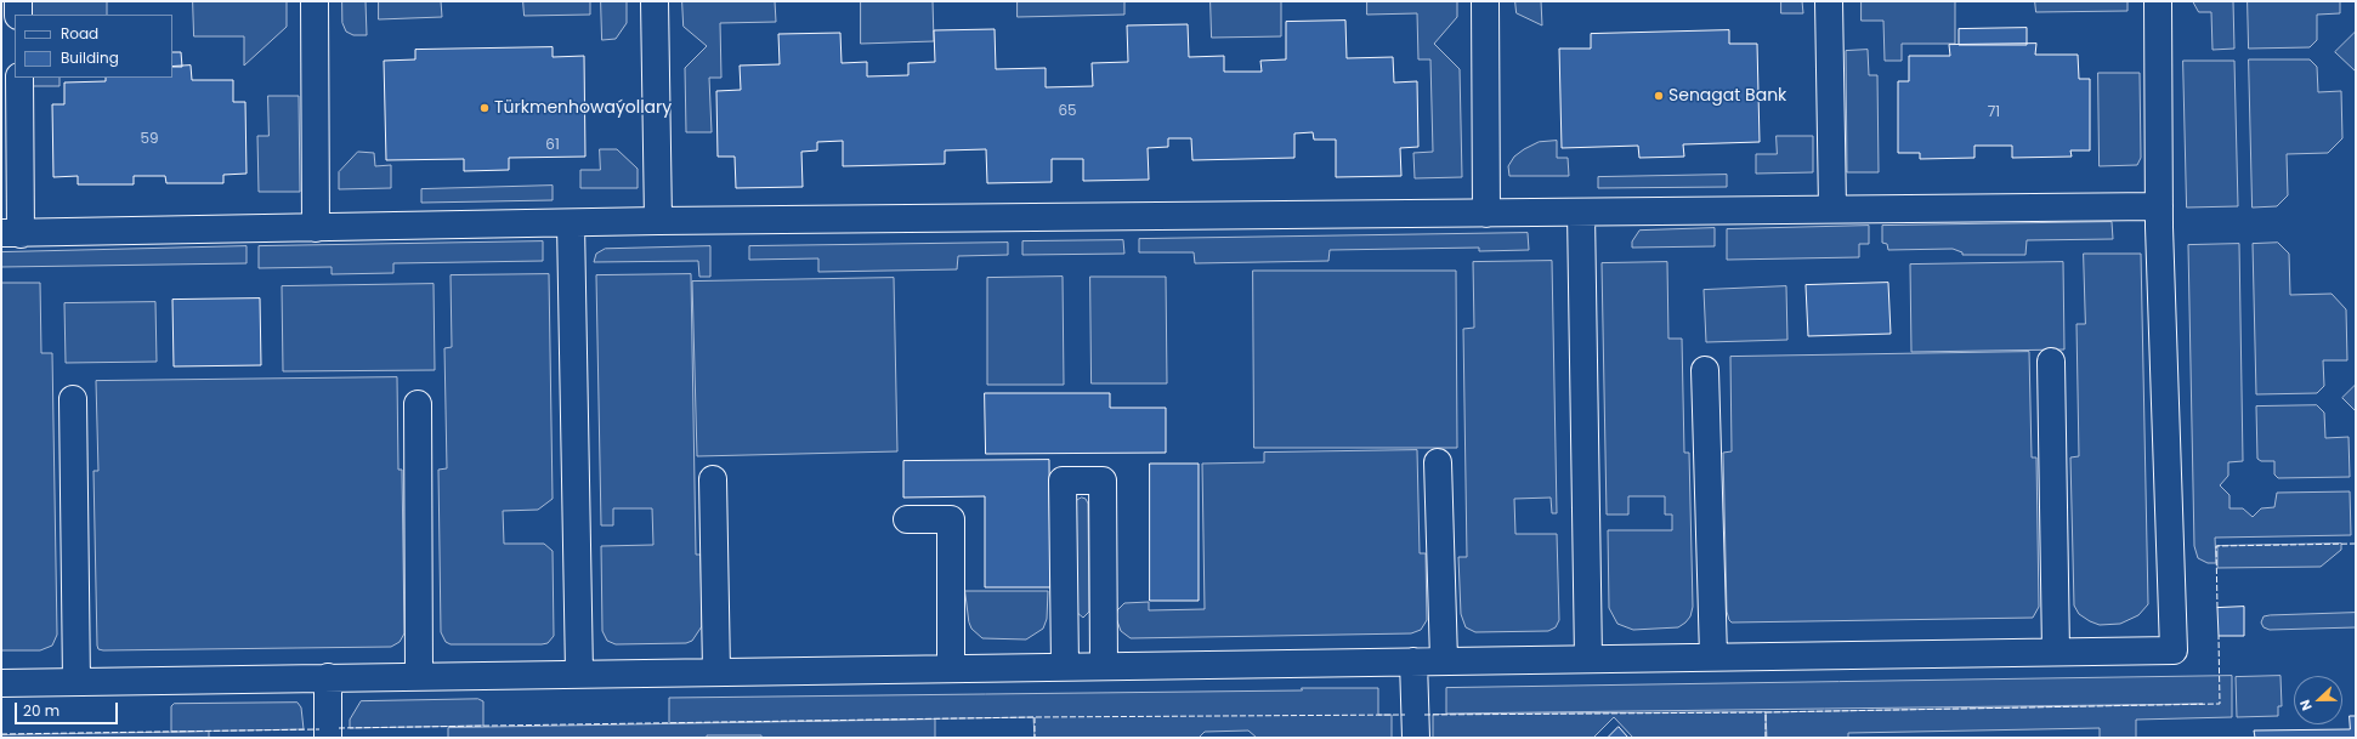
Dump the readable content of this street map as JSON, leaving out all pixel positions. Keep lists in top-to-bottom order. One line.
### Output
{"places":["Senagat Bank","Türkmenhowaýollary"],"house_numbers":["65","71","59","61"],"legend":["Road","Building"],"scale_bar":"20 m","north":"left"}
